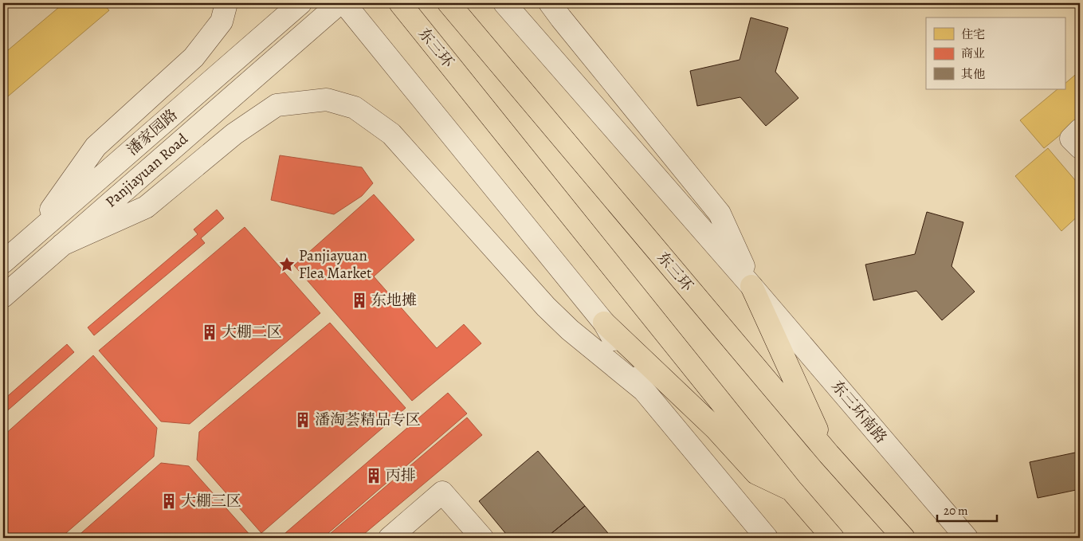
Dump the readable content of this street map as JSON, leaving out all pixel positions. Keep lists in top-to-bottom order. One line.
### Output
{"streets":{"highway":["东三环"],"street":["潘家园路","Panjiayuan Road","东三环南路"]},"places":{"place":["Panjiayuan Flea Market"],"building":["东地摊","大棚二区","潘淘荟精品专区","丙排","大棚三区"]},"legend":["住宅","商业","其他"],"scale_bar":"20 m"}
